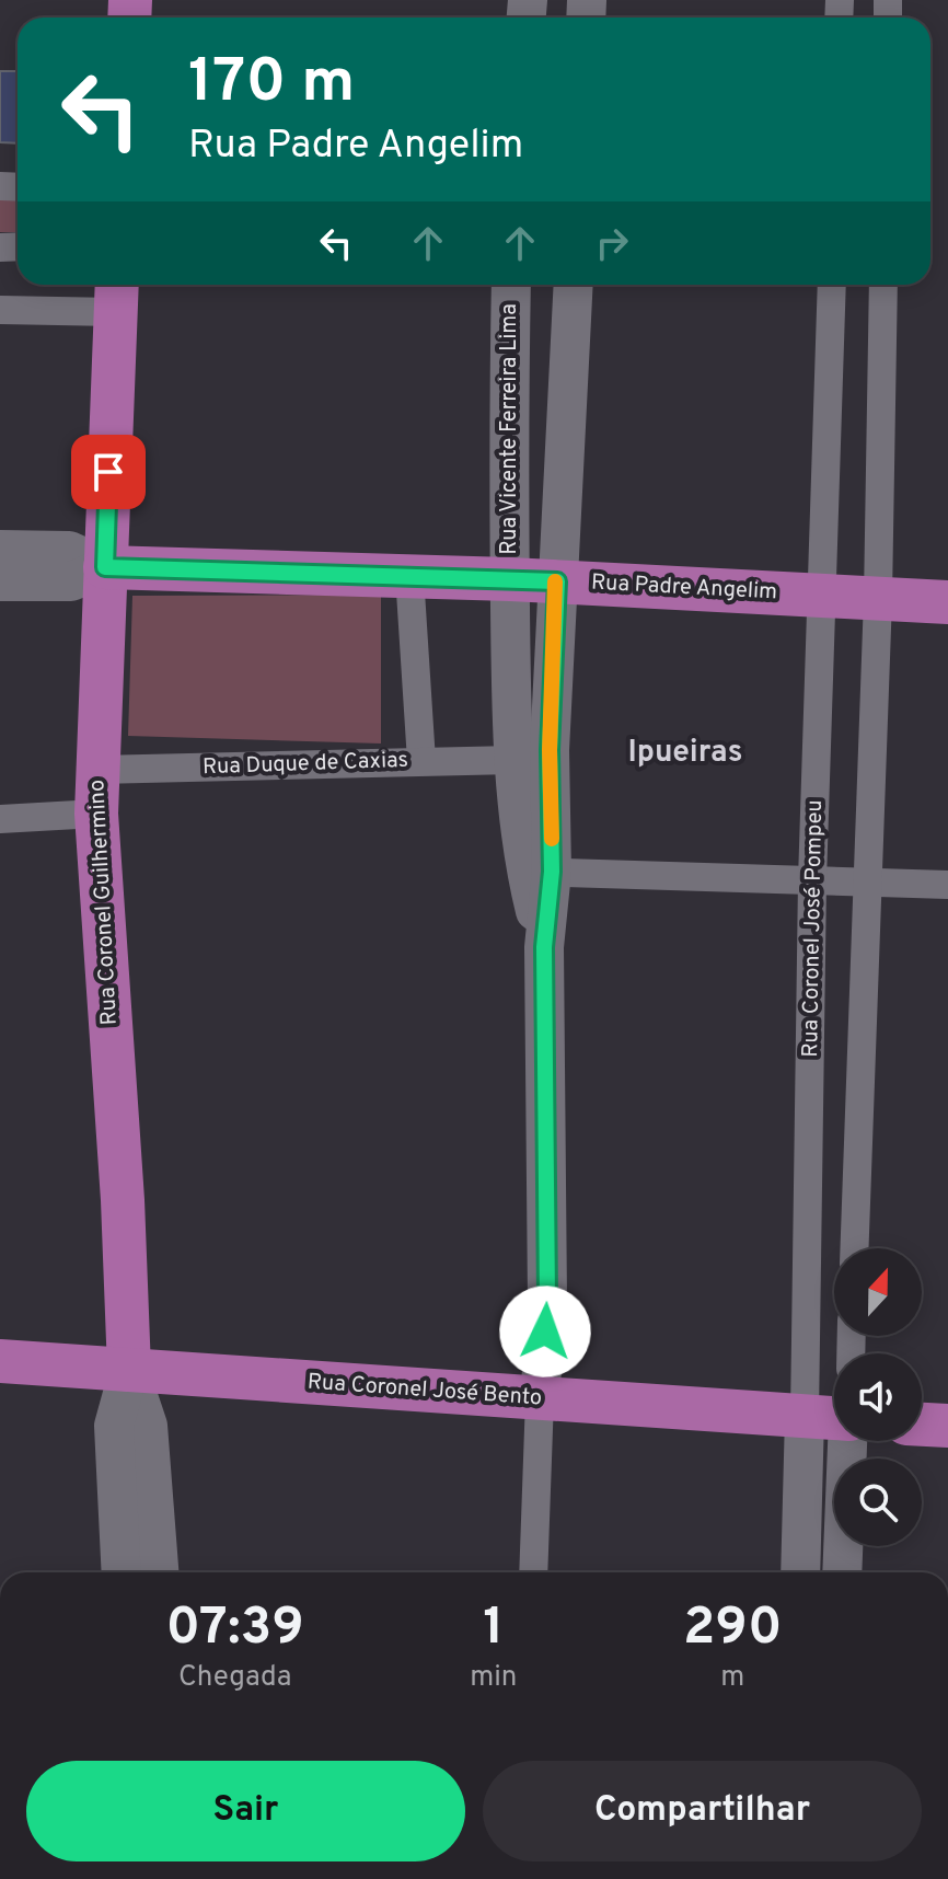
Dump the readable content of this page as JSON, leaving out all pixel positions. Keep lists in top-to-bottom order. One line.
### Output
{"streets":{"main road":["Rua Padre Angelim","Rua Coronel Guilhermino","Rua Coronel José Bento"],"street":["Rua Vicente Ferreira Lima","Rua Duque de Caxias","Rua Coronel José Pompeu"]},"crossings":[["Rua Vicente Ferreira Lima","Rua Padre Angelim"],["Rua Vicente Ferreira Lima","Rua Duque de Caxias"],["Rua Vicente Ferreira Lima","Rua Coronel José Bento"],["Rua Padre Angelim","Rua Coronel Guilhermino"],["Rua Padre Angelim","Rua Coronel José Pompeu"],["Rua Duque de Caxias","Rua Coronel Guilhermino"],["Rua Coronel Guilhermino","Rua Coronel José Bento"],["Rua Coronel José Pompeu","Rua Coronel José Bento"]],"districts":["Ipueiras"],"north":"top","page":{"turn":["170 m","Rua Padre Angelim"],"eta":["07:39","Chegada","1","min","290","m"],"buttons":["Sair","Compartilhar"]}}
